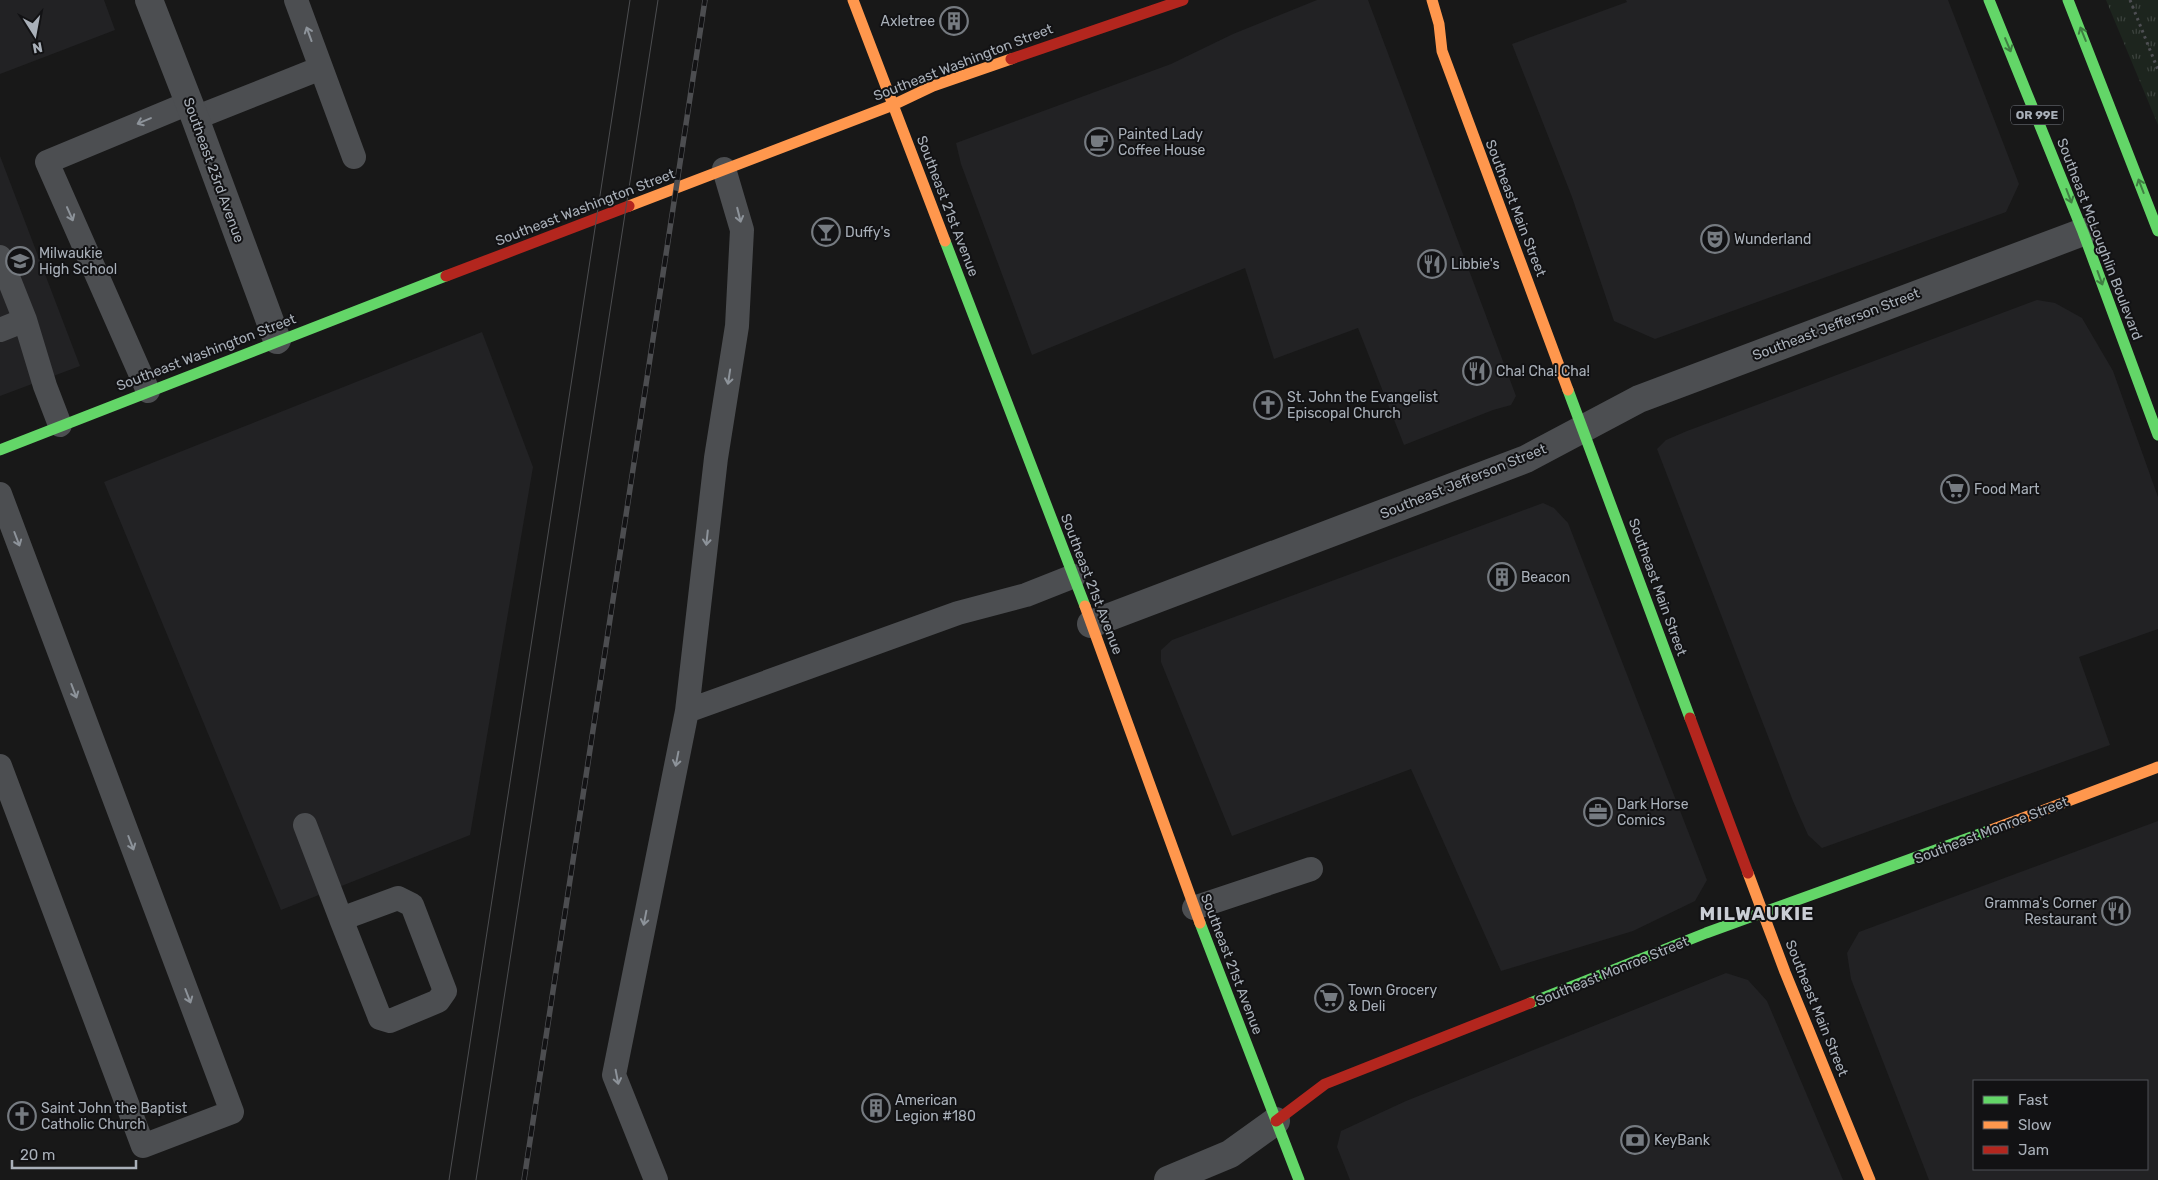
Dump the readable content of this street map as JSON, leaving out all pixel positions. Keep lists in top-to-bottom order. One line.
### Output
{"streets":{"street":["Southeast Washington Street","OR 99E","Southeast 23rd Avenue","Southeast 21st Avenue","Southeast Main Street","Southeast McLoughlin Boulevard","Southeast Jefferson Street","Southeast Monroe Street"]},"crossings":[["Southeast Washington Street","Southeast 23rd Avenue"],["Southeast Washington Street","Southeast 21st Avenue"],["Southeast 21st Avenue","Southeast Jefferson Street"],["Southeast 21st Avenue","Southeast Monroe Street"],["Southeast Main Street","Southeast Jefferson Street"],["Southeast Main Street","Southeast Monroe Street"],["Southeast McLoughlin Boulevard","Southeast Jefferson Street"]],"districts":["MILWAUKIE"],"places":{"building":["Axletree","Beacon","American Legion #180"],"cafe":["Painted Lady Coffee House"],"bar":["Duffy's"],"theatre":["Wunderland"],"school or university":["Milwaukie High School"],"restaurant":["Libbie's","Cha! Cha! Cha!","Gramma's Corner Restaurant"],"church":["St. John the Evangelist Episcopal Church","Saint John the Baptist Catholic Church"],"supermarket":["Food Mart","Town Grocery & Deli"],"office":["Dark Horse Comics"],"bank":["KeyBank"]},"legend":["Fast","Slow","Jam"],"scale_bar":"20 m","north":"bottom"}
